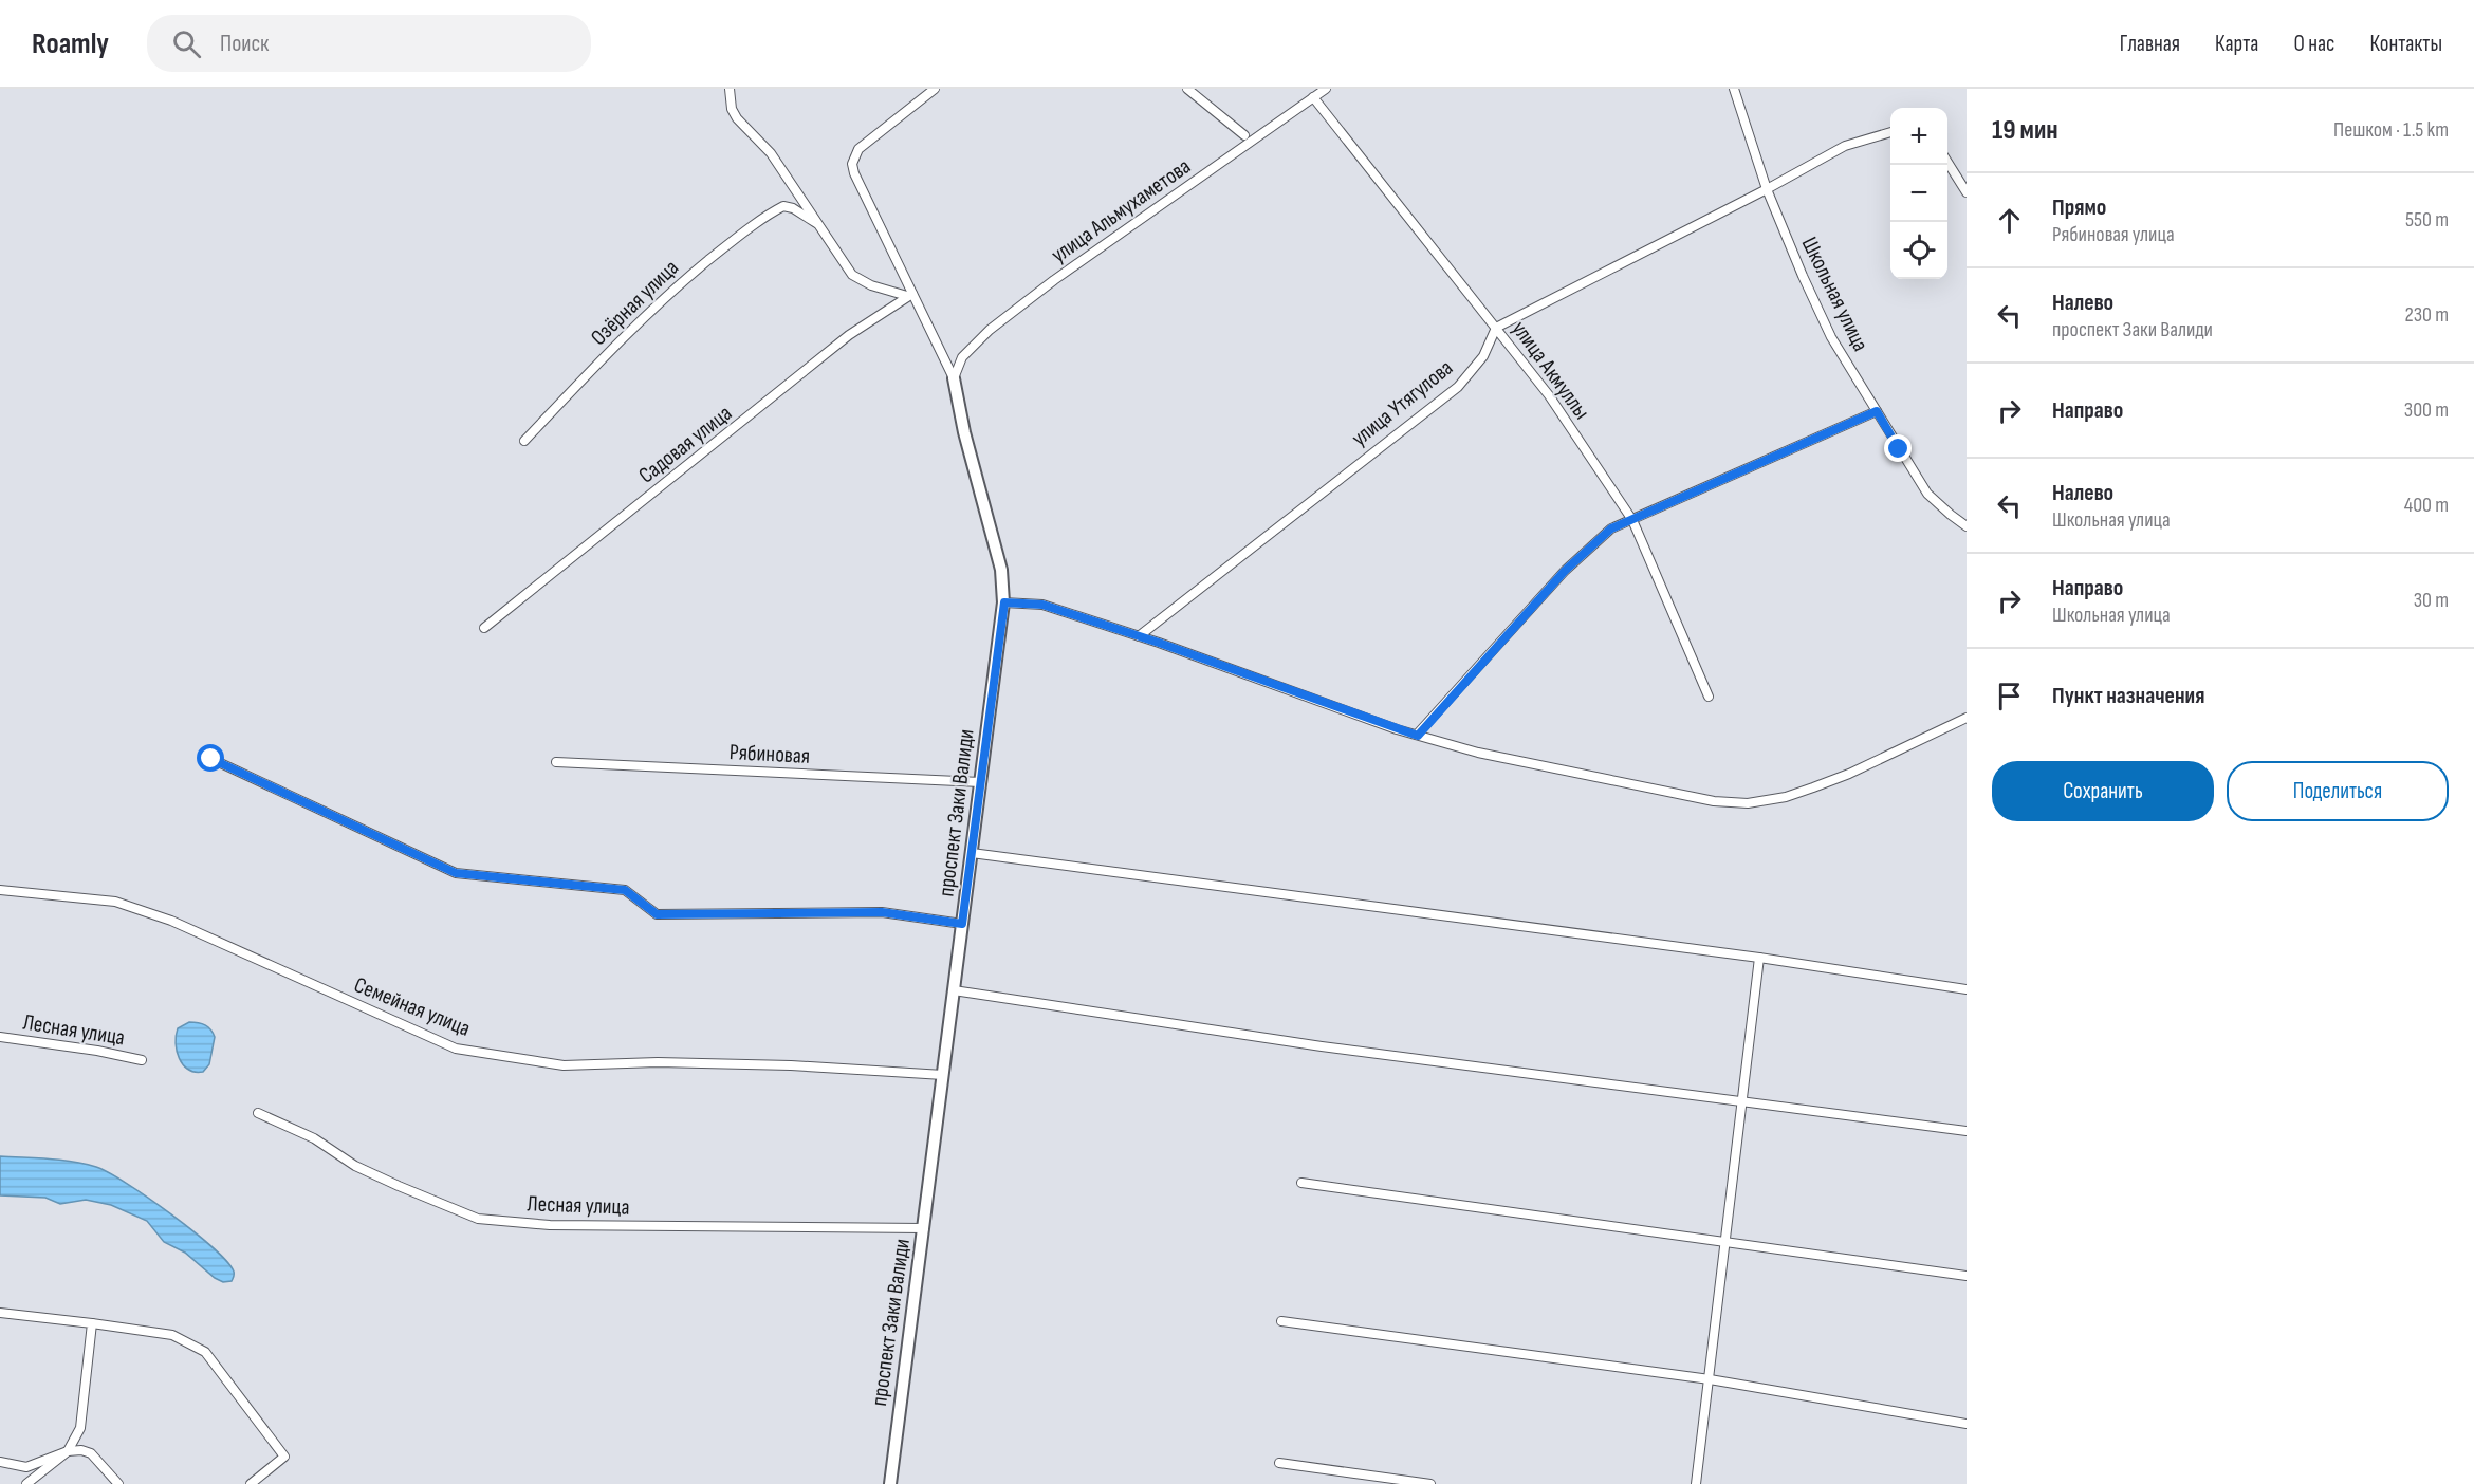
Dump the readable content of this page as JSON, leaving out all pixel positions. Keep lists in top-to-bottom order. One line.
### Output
{"streets":{"street":["улица Альмухаметова","Школьная улица","Озёрная улица","улица Акмуллы","улица Утягулова","Садовая улица","Рябиновая","проспект Заки Валиди","Семейная улица","Лесная улица"]},"crossings":[["улица Альмухаметова","улица Акмуллы"],["улица Альмухаметова","проспект Заки Валиди"],["улица Акмуллы","улица Утягулова"],["Рябиновая","проспект Заки Валиди"],["проспект Заки Валиди","Семейная улица"],["проспект Заки Валиди","Лесная улица"]],"page":{"header":"Roamly","search":"Поиск","nav":["Главная","Карта","О нас","Контакты"],"heading":["19 мин","Пешком · 1.5 km"],"map_buttons":["+","−"],"list":[["Прямо","Рябиновая улица","550 m"],["Налево","проспект Заки Валиди","230 m"],["Направо","300 m"],["Налево","Школьная улица","400 m"],["Направо","Школьная улица","30 m"],"Пункт назначения"],"buttons":["Сохранить","Поделиться"]}}
